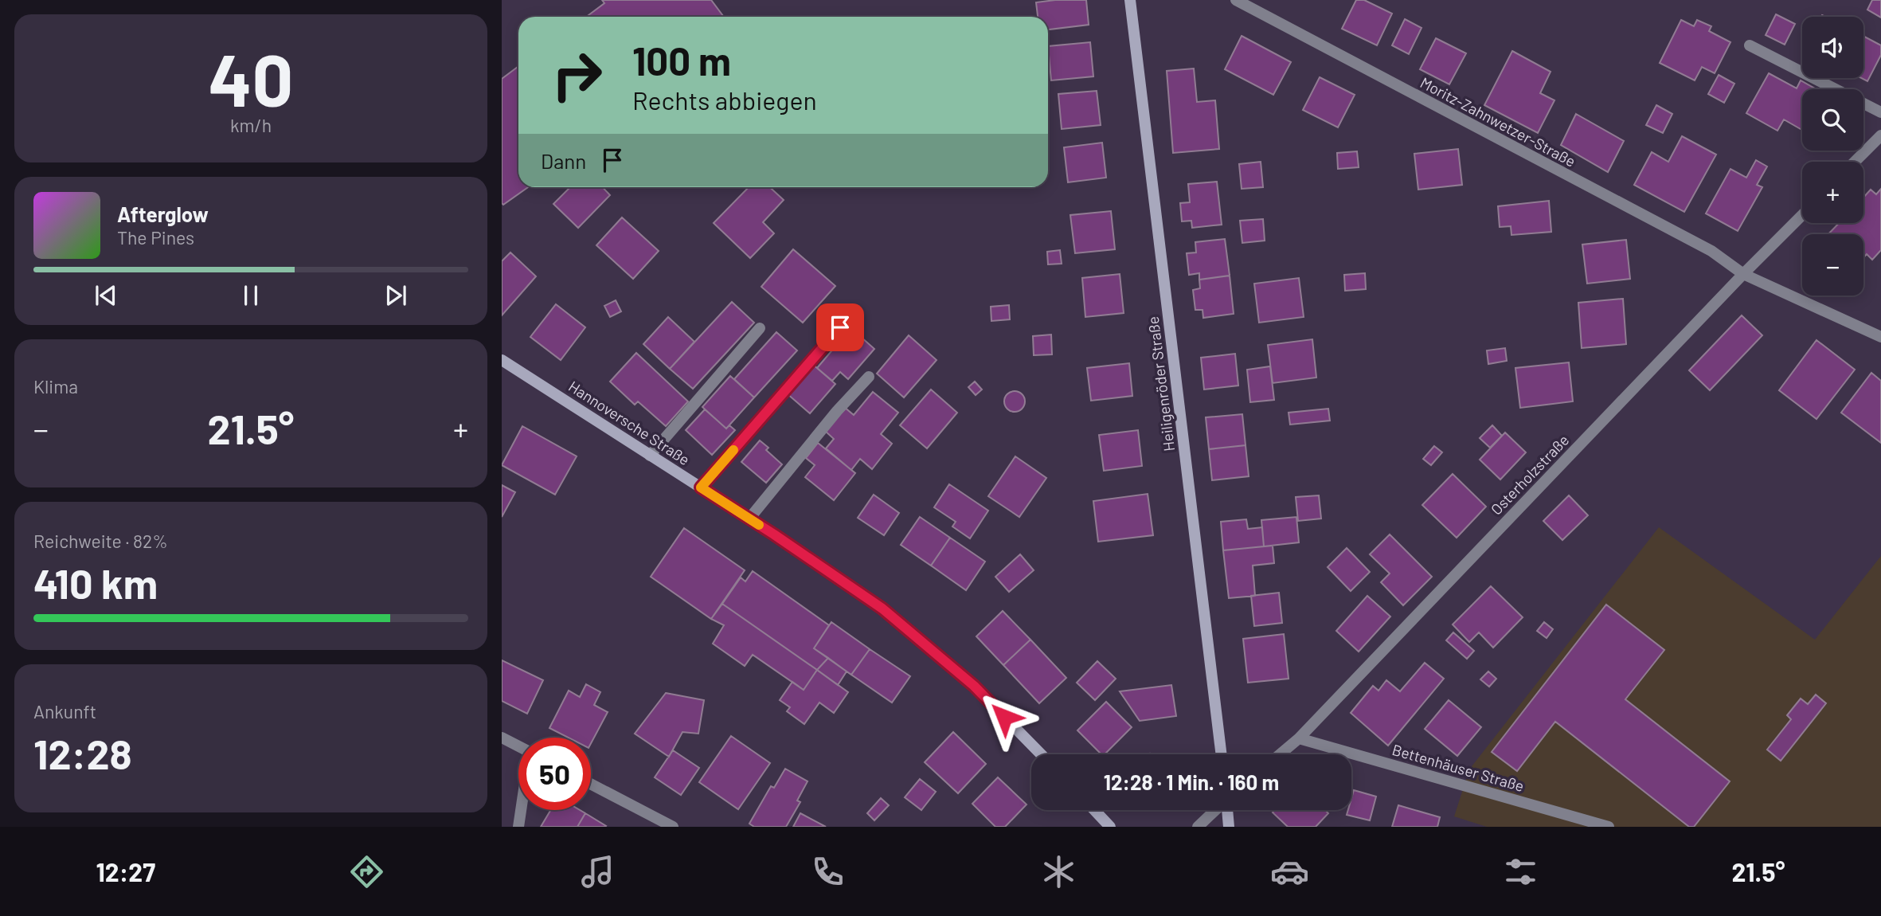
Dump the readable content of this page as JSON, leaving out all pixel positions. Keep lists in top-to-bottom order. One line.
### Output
{"streets":{"street":["Moritz-Zahnwetzer-Straße","Heiligenröder Straße","Hannoversche Straße","Osterholzstraße","Bettenhäuser Straße"]},"crossings":[["Moritz-Zahnwetzer-Straße","Osterholzstraße"],["Osterholzstraße","Bettenhäuser Straße"]],"page":{"tile":[["40","km/h"],"Klima",["Reichweite · 82%","410 km"],["Ankunft","12:28"]],"map_buttons":["+","−"],"turn":["100 m","Rechts abbiegen"],"then":"Dann","song":["Afterglow","The Pines"],"heat":["−","21.5°","+"],"limit":"50","trip":"12:28 · 1 Min. · 160 m","tabs":["12:27","21.5°"]}}
